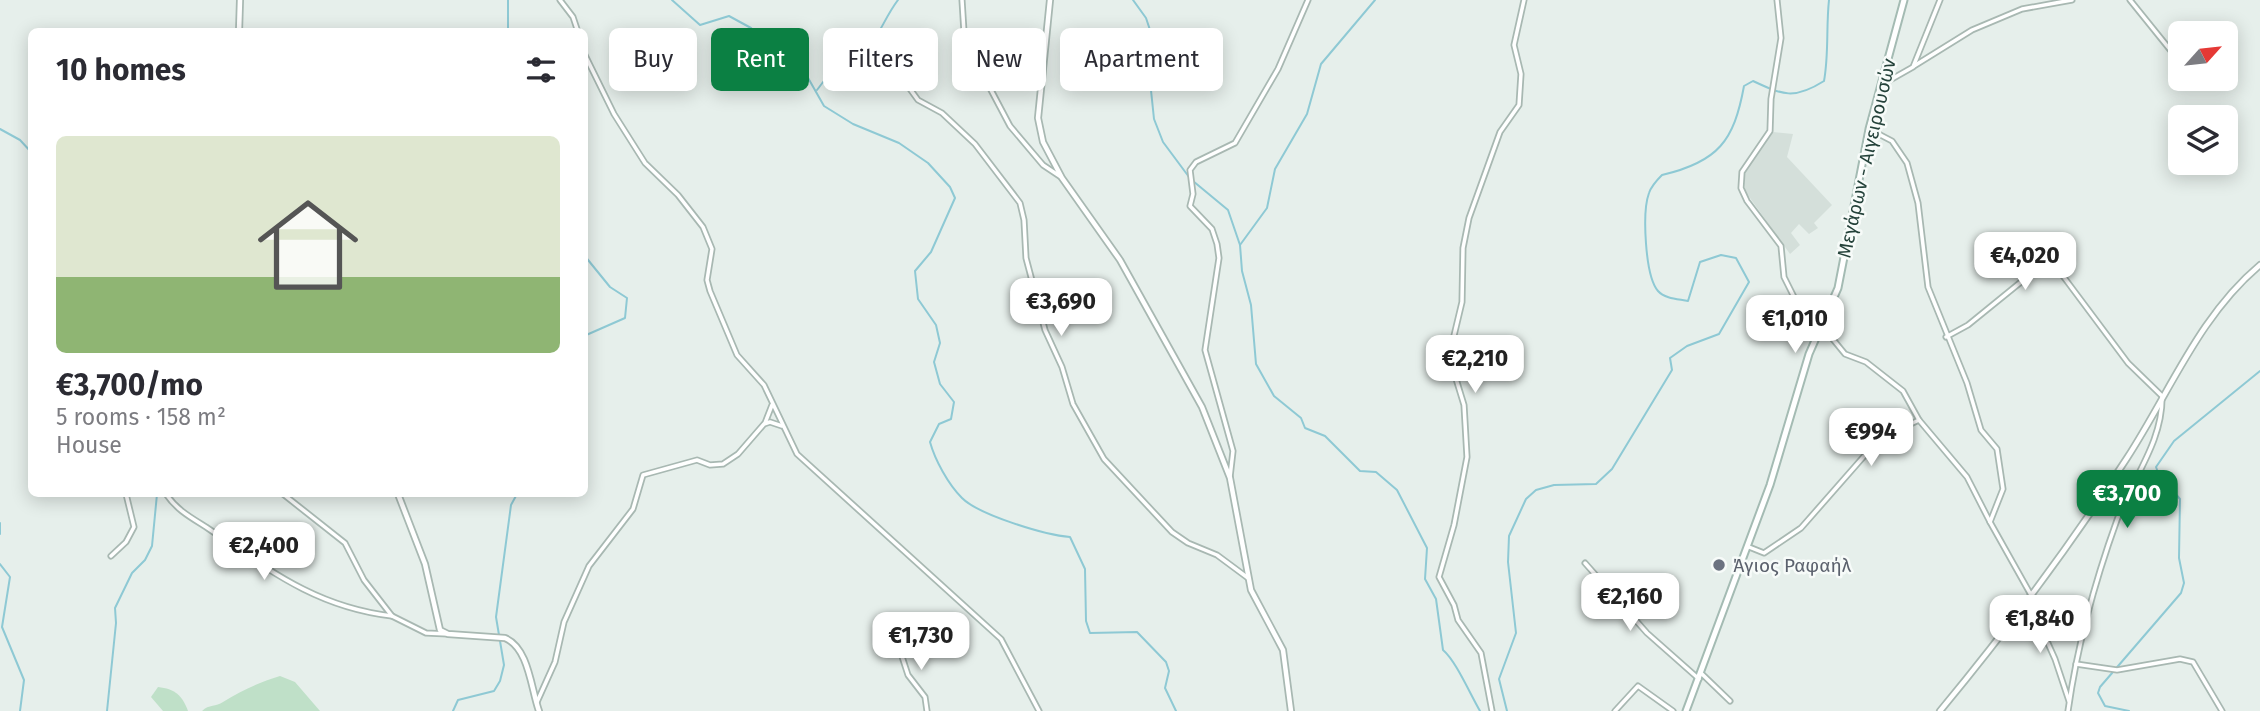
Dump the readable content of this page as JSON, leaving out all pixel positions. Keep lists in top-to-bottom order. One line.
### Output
{"streets":{"main road":["Μεγάρων - Αιγειρουσών"]},"places":["Άγιος Ραφαήλ"],"north":"top right","page":{"chip":["Buy","Rent","Filters","New","Apartment"],"heading":"10 homes","list":[{"name":"€3,700/mo","note":"5 rooms · 158 m² · House"}],"price":["€4,020","€3,690","€1,010","€2,210","€994","€3,700","€2,400","€2,160","€1,840","€1,730"]}}
